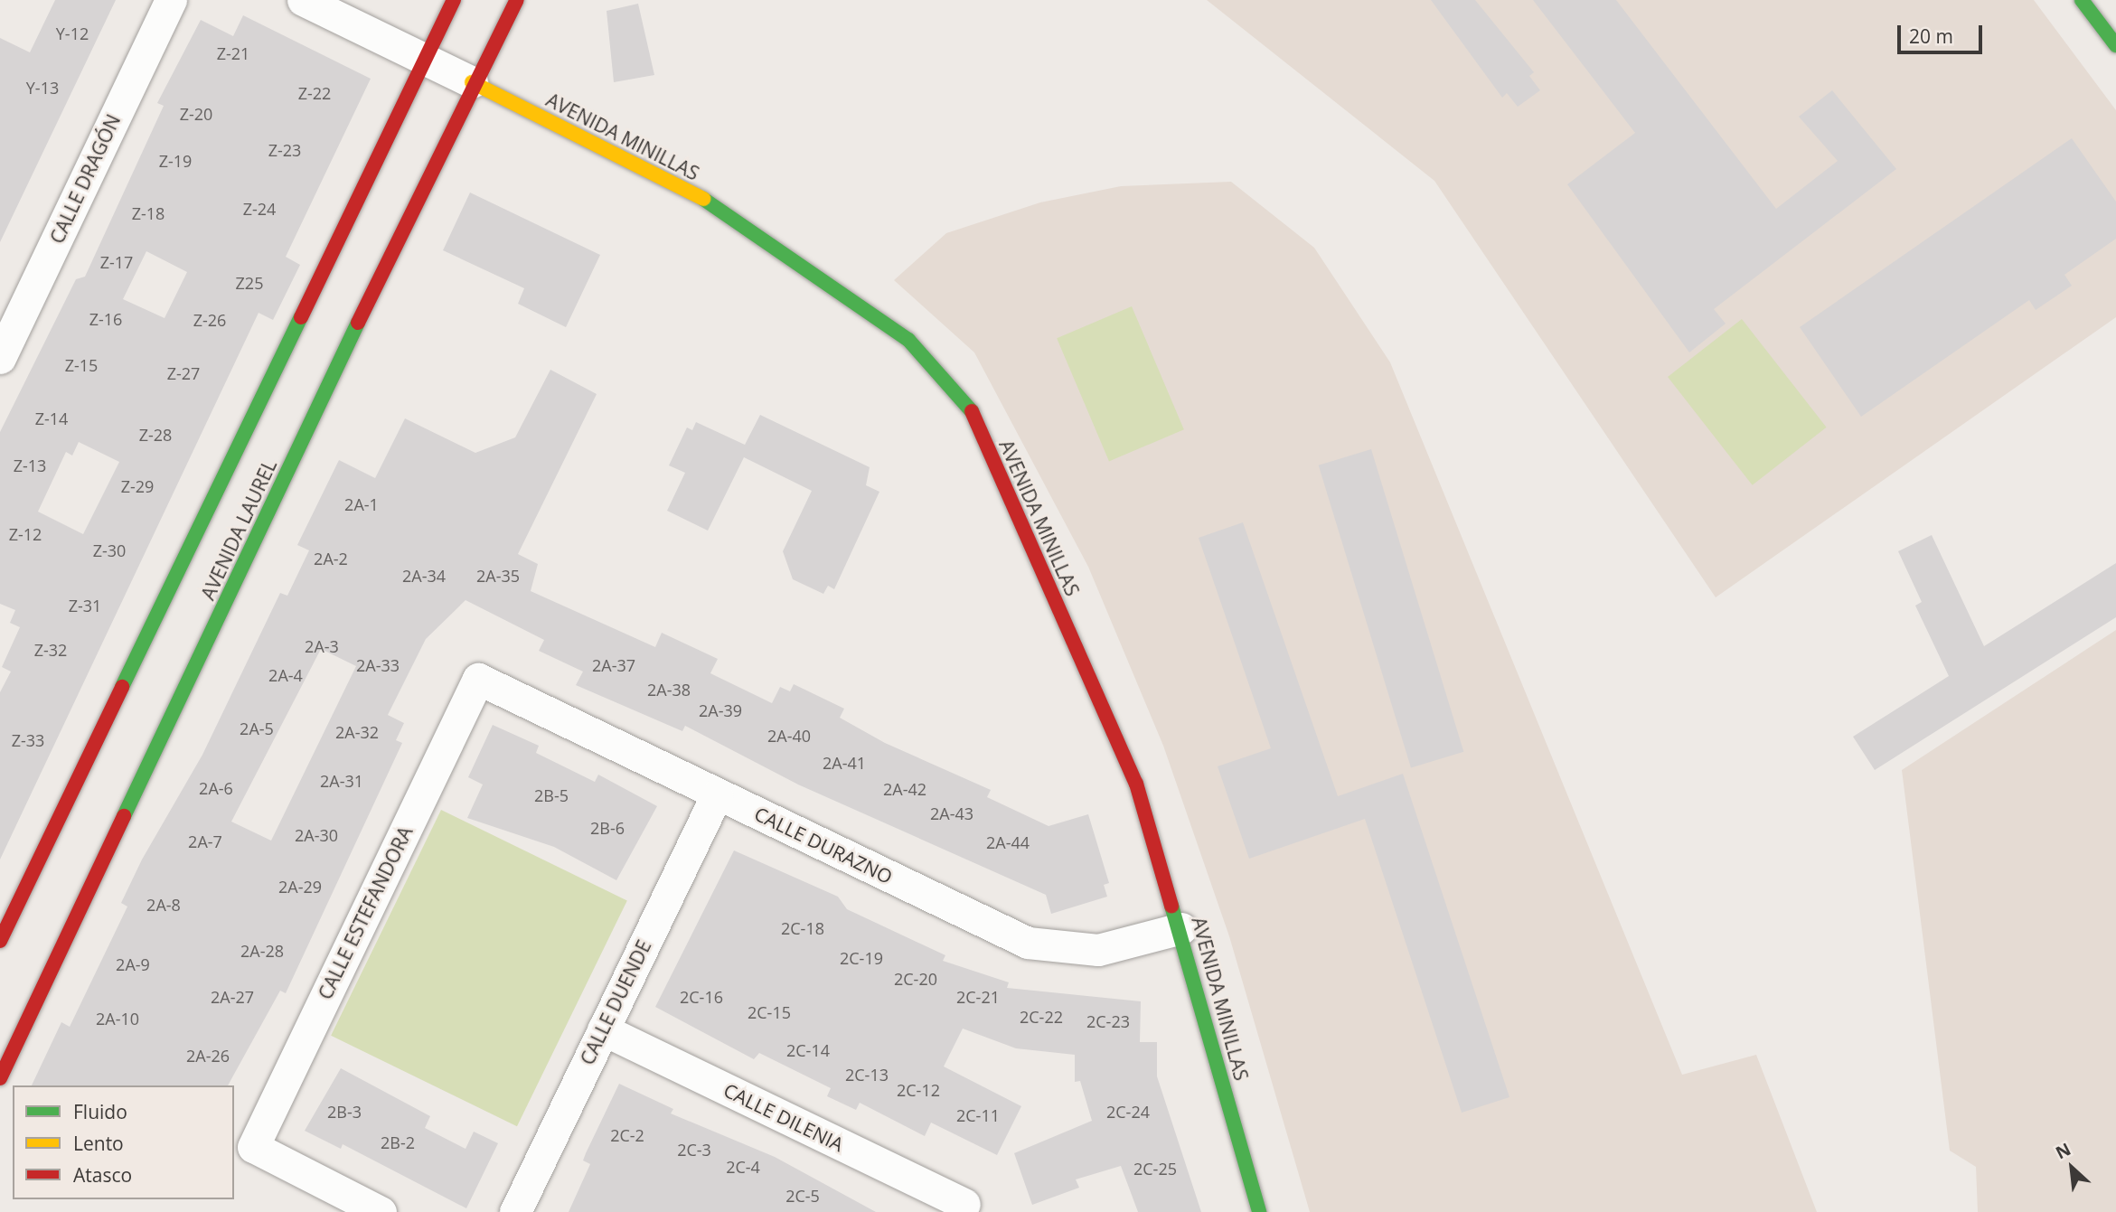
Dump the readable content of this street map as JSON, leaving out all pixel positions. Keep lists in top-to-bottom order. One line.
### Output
{"streets":{"street":["AVENIDA MINILLAS","CALLE DRAGÓN","AVENIDA LAUREL","CALLE DURAZNO","CALLE ESTEFANDORA","CALLE DUENDE","CALLE DILENIA"]},"crossings":[["AVENIDA MINILLAS","AVENIDA LAUREL"],["AVENIDA MINILLAS","CALLE DURAZNO"],["CALLE DURAZNO","CALLE ESTEFANDORA"],["CALLE DURAZNO","CALLE DUENDE"],["CALLE DUENDE","CALLE DILENIA"]],"house_numbers":["Y-12","Z-21","Y-13","Z-22","Z-20","Z-23","Z-19","Z-24","Z-18","Z-17","Z25","Z-16","Z-26","Z-15","Z-27","Z-14","Z-28","Z-13","Z-29","2A-1","Z-12","Z-30","2A-2","2A-34","2A-35","Z-31","2A-3","Z-32","2A-33","2A-37","2A-4","2A-38","2A-39","2A-5","2A-32","2A-40","Z-33","2A-41","2A-31","2A-6","2A-42","2B-5","2A-43","2B-6","2A-30","2A-7","2A-44","2A-29","2A-8","2C-18","2A-28","2C-19","2A-9","2C-20","2A-27","2C-16","2C-21","2C-15","2C-22","2A-10","2C-23","2C-14","2A-26","2C-13","2C-12","2B-3","2C-24","2C-11","2C-2","2B-2","2C-3","2C-4","2C-25","2C-5"],"legend":["Fluido","Lento","Atasco"],"scale_bar":"20 m","north":"top left"}
